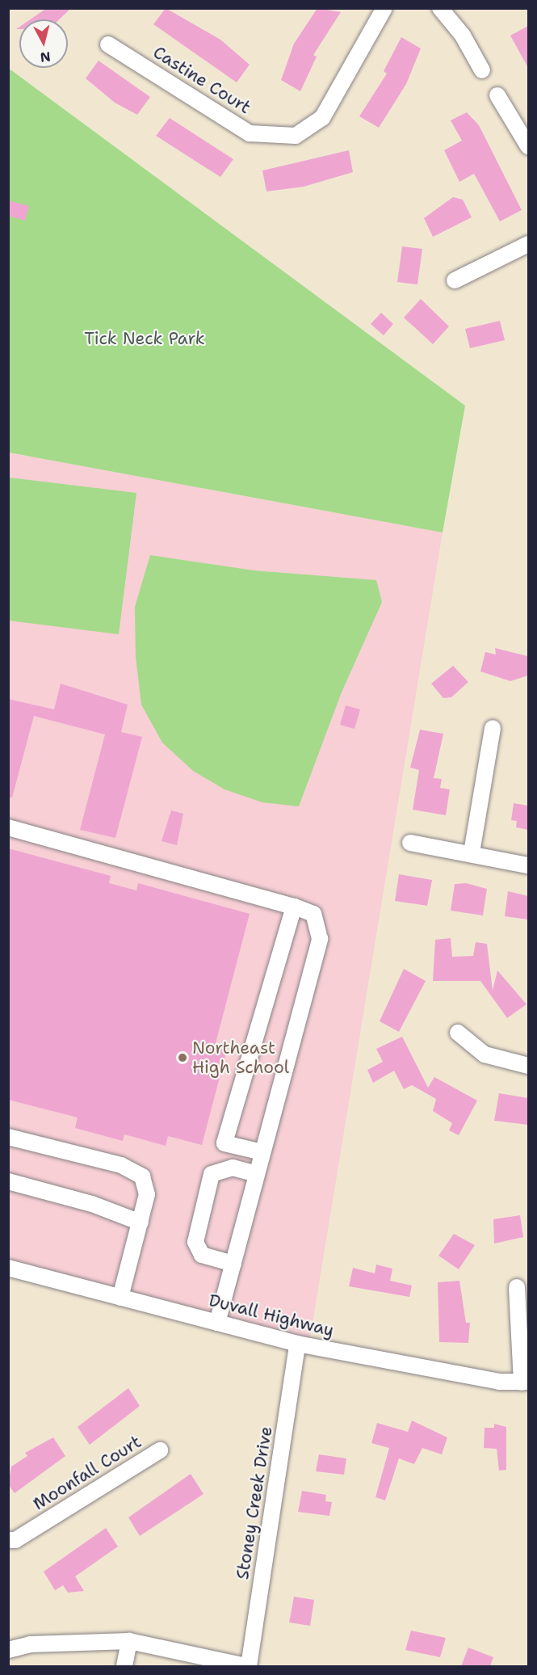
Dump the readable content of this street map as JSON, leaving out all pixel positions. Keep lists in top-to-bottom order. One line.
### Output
{"streets":{"street":["Castine Court","Duvall Highway","Moonfall Court","Stoney Creek Drive"]},"crossings":[["Duvall Highway","Stoney Creek Drive"]],"parks":["Tick Neck Park"],"places":["Northeast High School"],"north":"bottom"}
